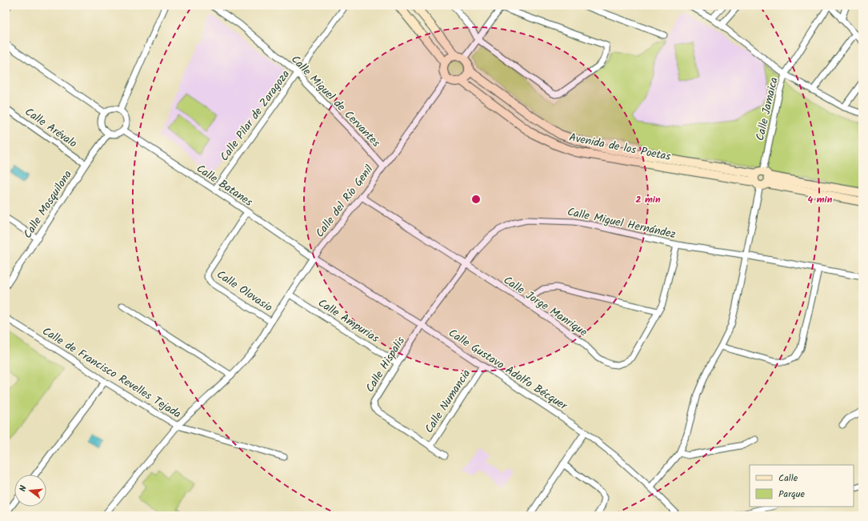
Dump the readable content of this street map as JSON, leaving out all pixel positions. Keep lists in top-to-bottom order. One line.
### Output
{"streets":{"main road":["Avenida de los Poetas"],"street":["Calle Miguel de Cervantes","Calle Jamaica","Calle Pilar de Zaragoza","Calle Arévalo","Calle Batanes","Calle del Río Genil","Calle Mosquilona","Calle Miguel Hernández","Calle Olovasio","Calle Jorge Manrique","Calle Ampurias","Calle Hispalis","Calle Gustavo Adolfo Bécquer","Calle de Francisco Revelles Tejada","Calle Numancia"]},"crossings":[["Calle Miguel de Cervantes","Calle Pilar de Zaragoza"],["Calle Miguel de Cervantes","Calle del Río Genil"],["Calle Jamaica","Avenida de los Poetas"],["Calle Jamaica","Calle Miguel Hernández"],["Calle Jamaica","Calle Gustavo Adolfo Bécquer"],["Calle Pilar de Zaragoza","Calle Batanes"],["Calle Arévalo","Calle Mosquilona"],["Avenida de los Poetas","Calle del Río Genil"],["Calle Batanes","Calle del Río Genil"],["Calle Batanes","Calle Mosquilona"],["Calle Batanes","Calle Olovasio"],["Calle Batanes","Calle Gustavo Adolfo Bécquer"],["Calle del Río Genil","Calle Olovasio"],["Calle del Río Genil","Calle Jorge Manrique"],["Calle del Río Genil","Calle Gustavo Adolfo Bécquer"],["Calle Miguel Hernández","Calle Jorge Manrique"],["Calle Miguel Hernández","Calle Hispalis"],["Calle Miguel Hernández","Calle Gustavo Adolfo Bécquer"],["Calle Olovasio","Calle Ampurias"],["Calle Olovasio","Calle Gustavo Adolfo Bécquer"],["Calle Ampurias","Calle Hispalis"],["Calle Hispalis","Calle Gustavo Adolfo Bécquer"],["Calle Hispalis","Calle Numancia"],["Calle Gustavo Adolfo Bécquer","Calle Numancia"]],"legend":["Calle","Parque"],"north":"left","rings":["2 min","4 min"]}
